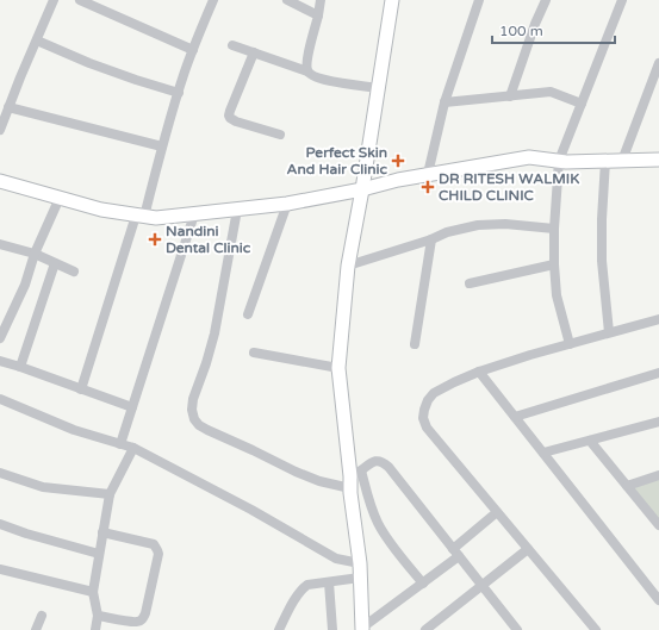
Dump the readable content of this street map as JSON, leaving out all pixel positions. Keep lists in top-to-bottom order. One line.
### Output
{"places":{"health":["Perfect Skin And Hair Clinic","DR RITESH WALMIK CHILD CLINIC","Nandini Dental Clinic"]},"scale_bar":"100 m"}
